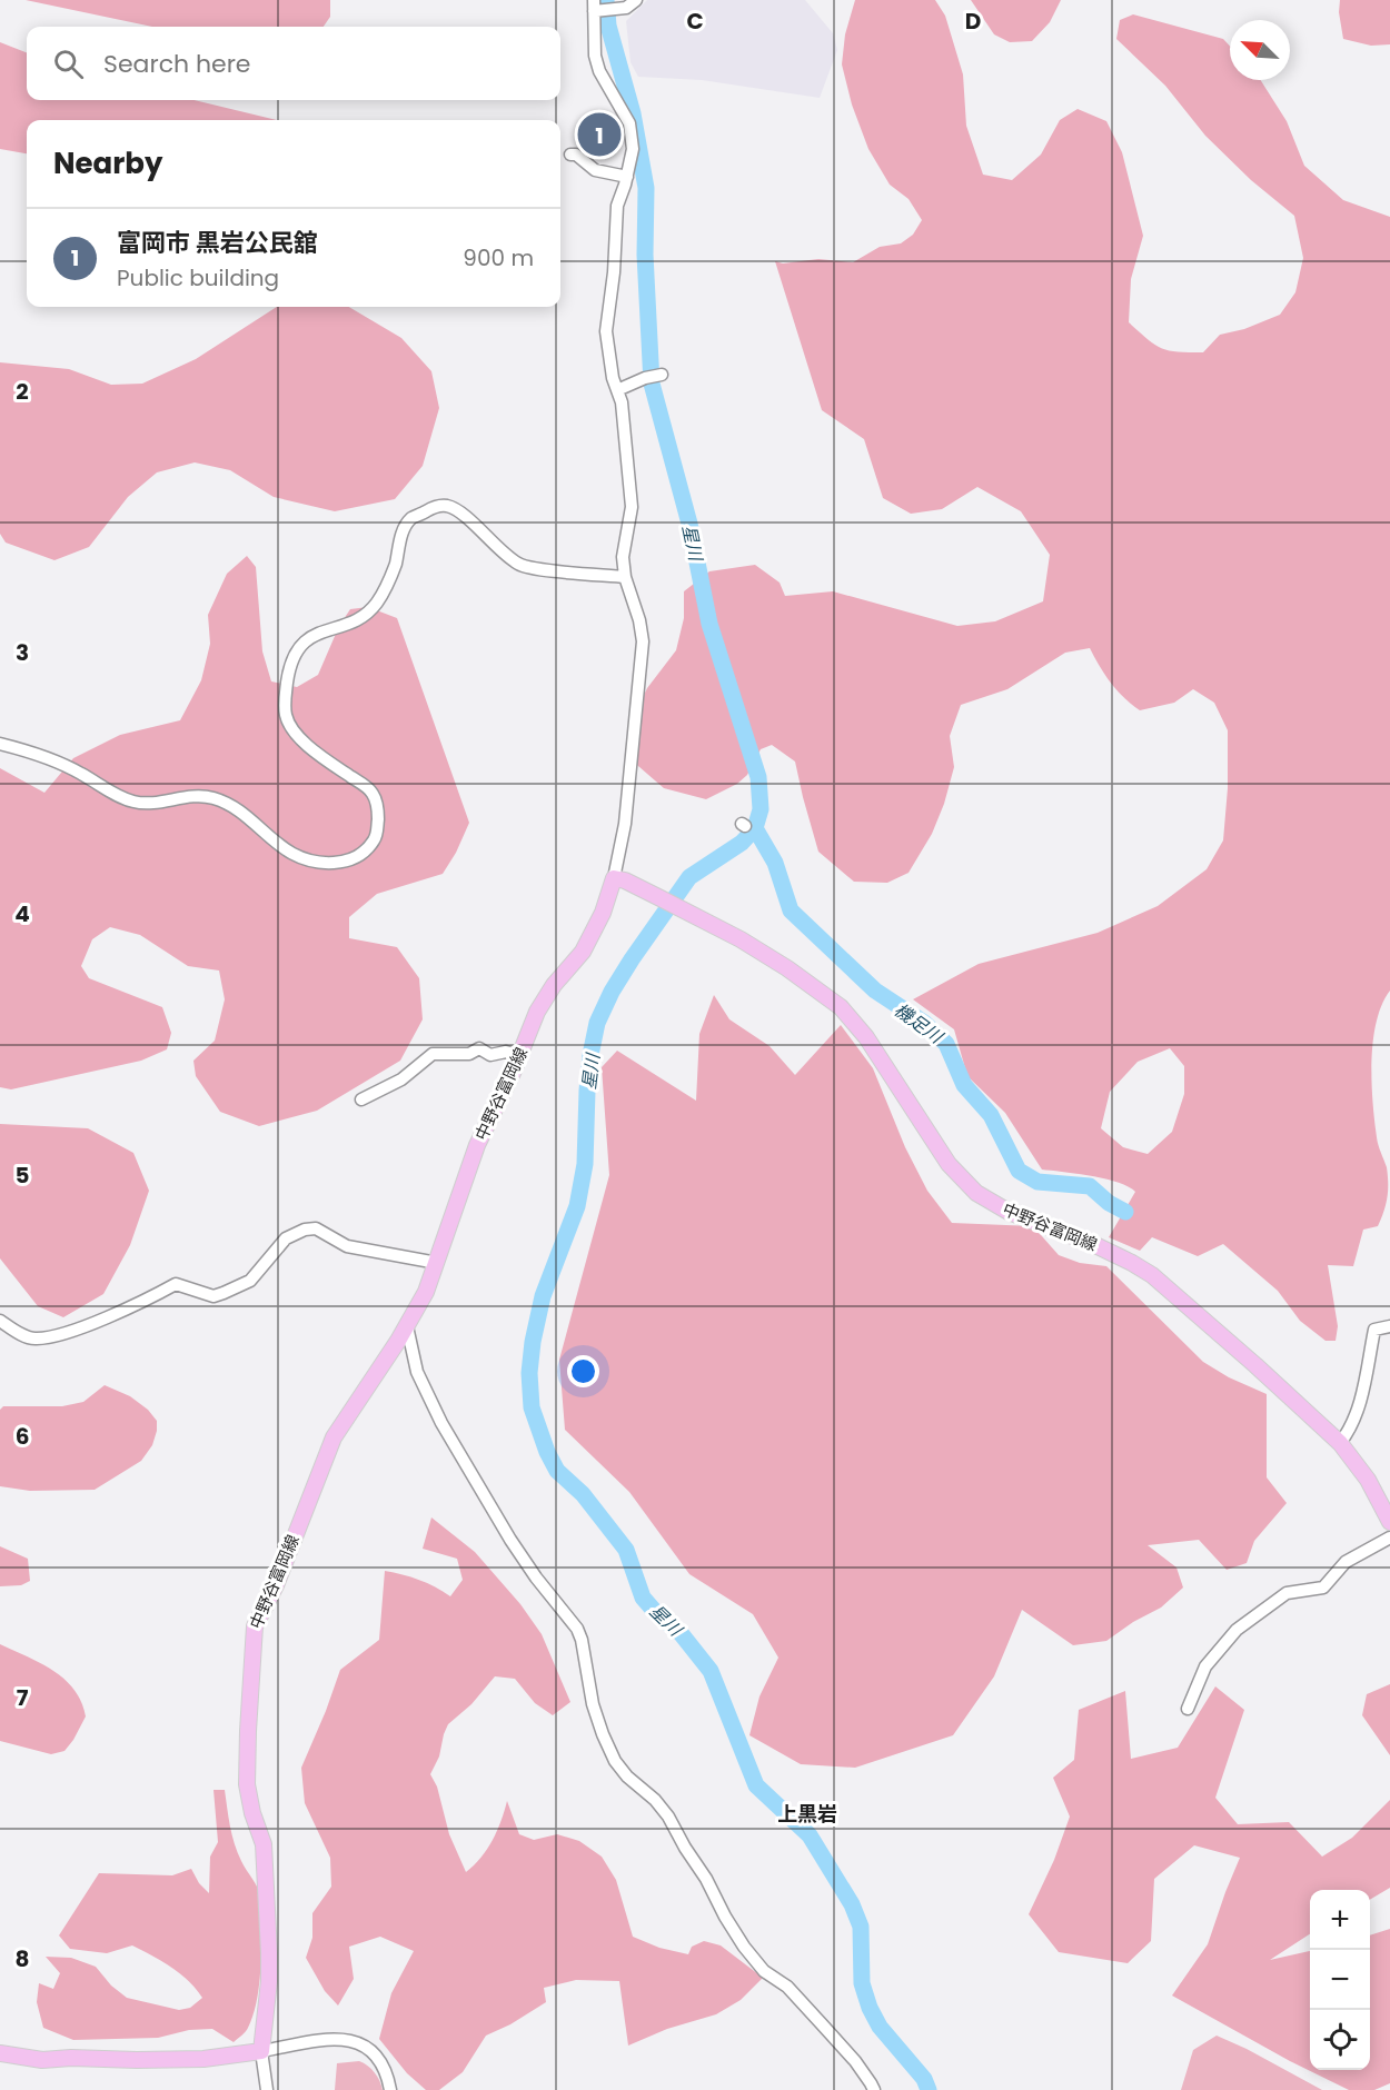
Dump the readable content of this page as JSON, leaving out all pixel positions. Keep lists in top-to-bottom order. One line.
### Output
{"streets":{"main road":["中野谷富岡線"]},"districts":["上黒岩"],"water":["星川","機足川"],"north":"top left","page":{"search":"Search here","pins":"1","heading":"Nearby","list":[{"mark":"1","name":"富岡市 黒岩公民舘","note":"Public building","value":"900 m"}],"map_buttons":["+","−"]},"grid":{"columns":["C","D"],"rows":["2","3","4","5","6","7","8"]}}
